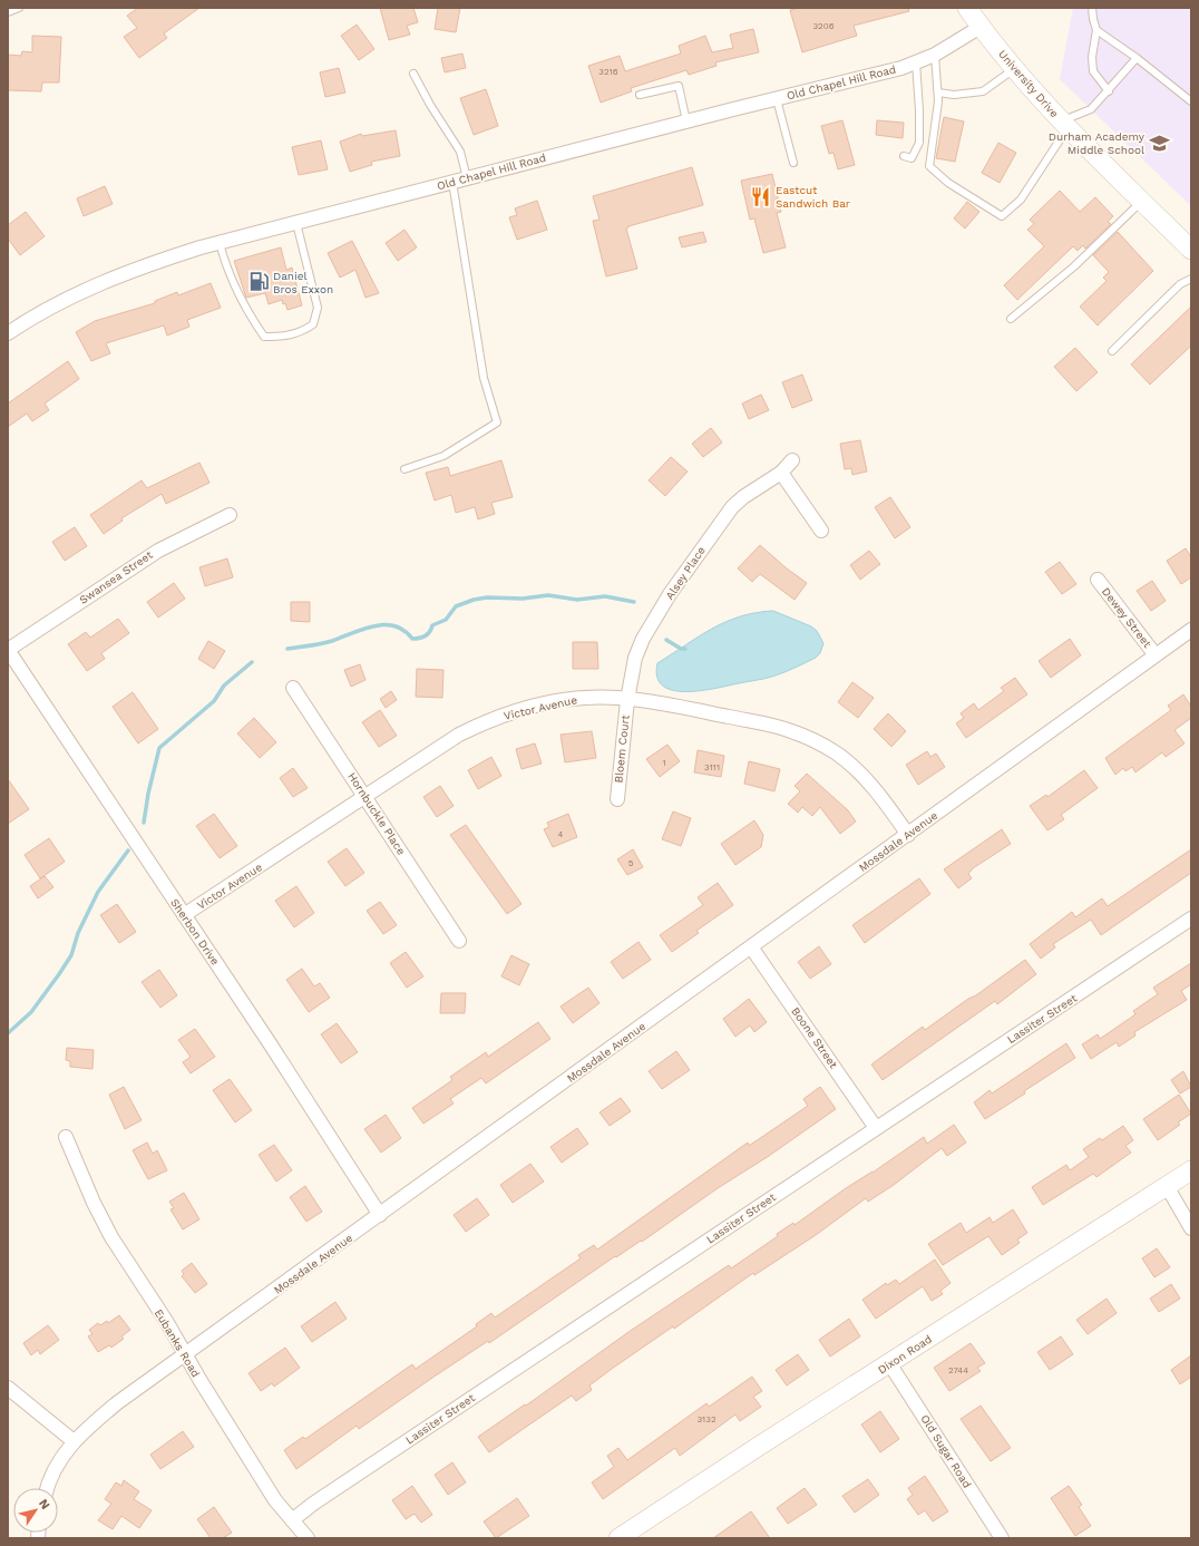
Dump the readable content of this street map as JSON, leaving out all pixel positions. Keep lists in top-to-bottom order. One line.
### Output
{"streets":{"street":["Old Chapel Hill Road","University Drive","Alsey Place","Swansea Street","Dewey Street","Victor Avenue","Bloem Court","Hornbuckle Place","Mossdale Avenue","Sherbon Drive","Lassiter Street","Boone Street","Eubanks Road","Dixon Road","Old Sugar Road"]},"crossings":[["Old Chapel Hill Road","University Drive"],["Alsey Place","Victor Avenue"],["Alsey Place","Bloem Court"],["Swansea Street","Sherbon Drive"],["Dewey Street","Mossdale Avenue"],["Victor Avenue","Bloem Court"],["Victor Avenue","Hornbuckle Place"],["Victor Avenue","Mossdale Avenue"],["Victor Avenue","Sherbon Drive"],["Mossdale Avenue","Sherbon Drive"],["Mossdale Avenue","Boone Street"],["Mossdale Avenue","Eubanks Road"],["Lassiter Street","Boone Street"],["Lassiter Street","Eubanks Road"],["Dixon Road","Old Sugar Road"]],"places":{"school or university":["Durham Academy Middle School"],"restaurant":["Eastcut Sandwich Bar"],"fuel station":["Daniel Bros Exxon"]},"house_numbers":["3206","3216","1","3111","4","5","2744","3132"],"north":"top right"}
